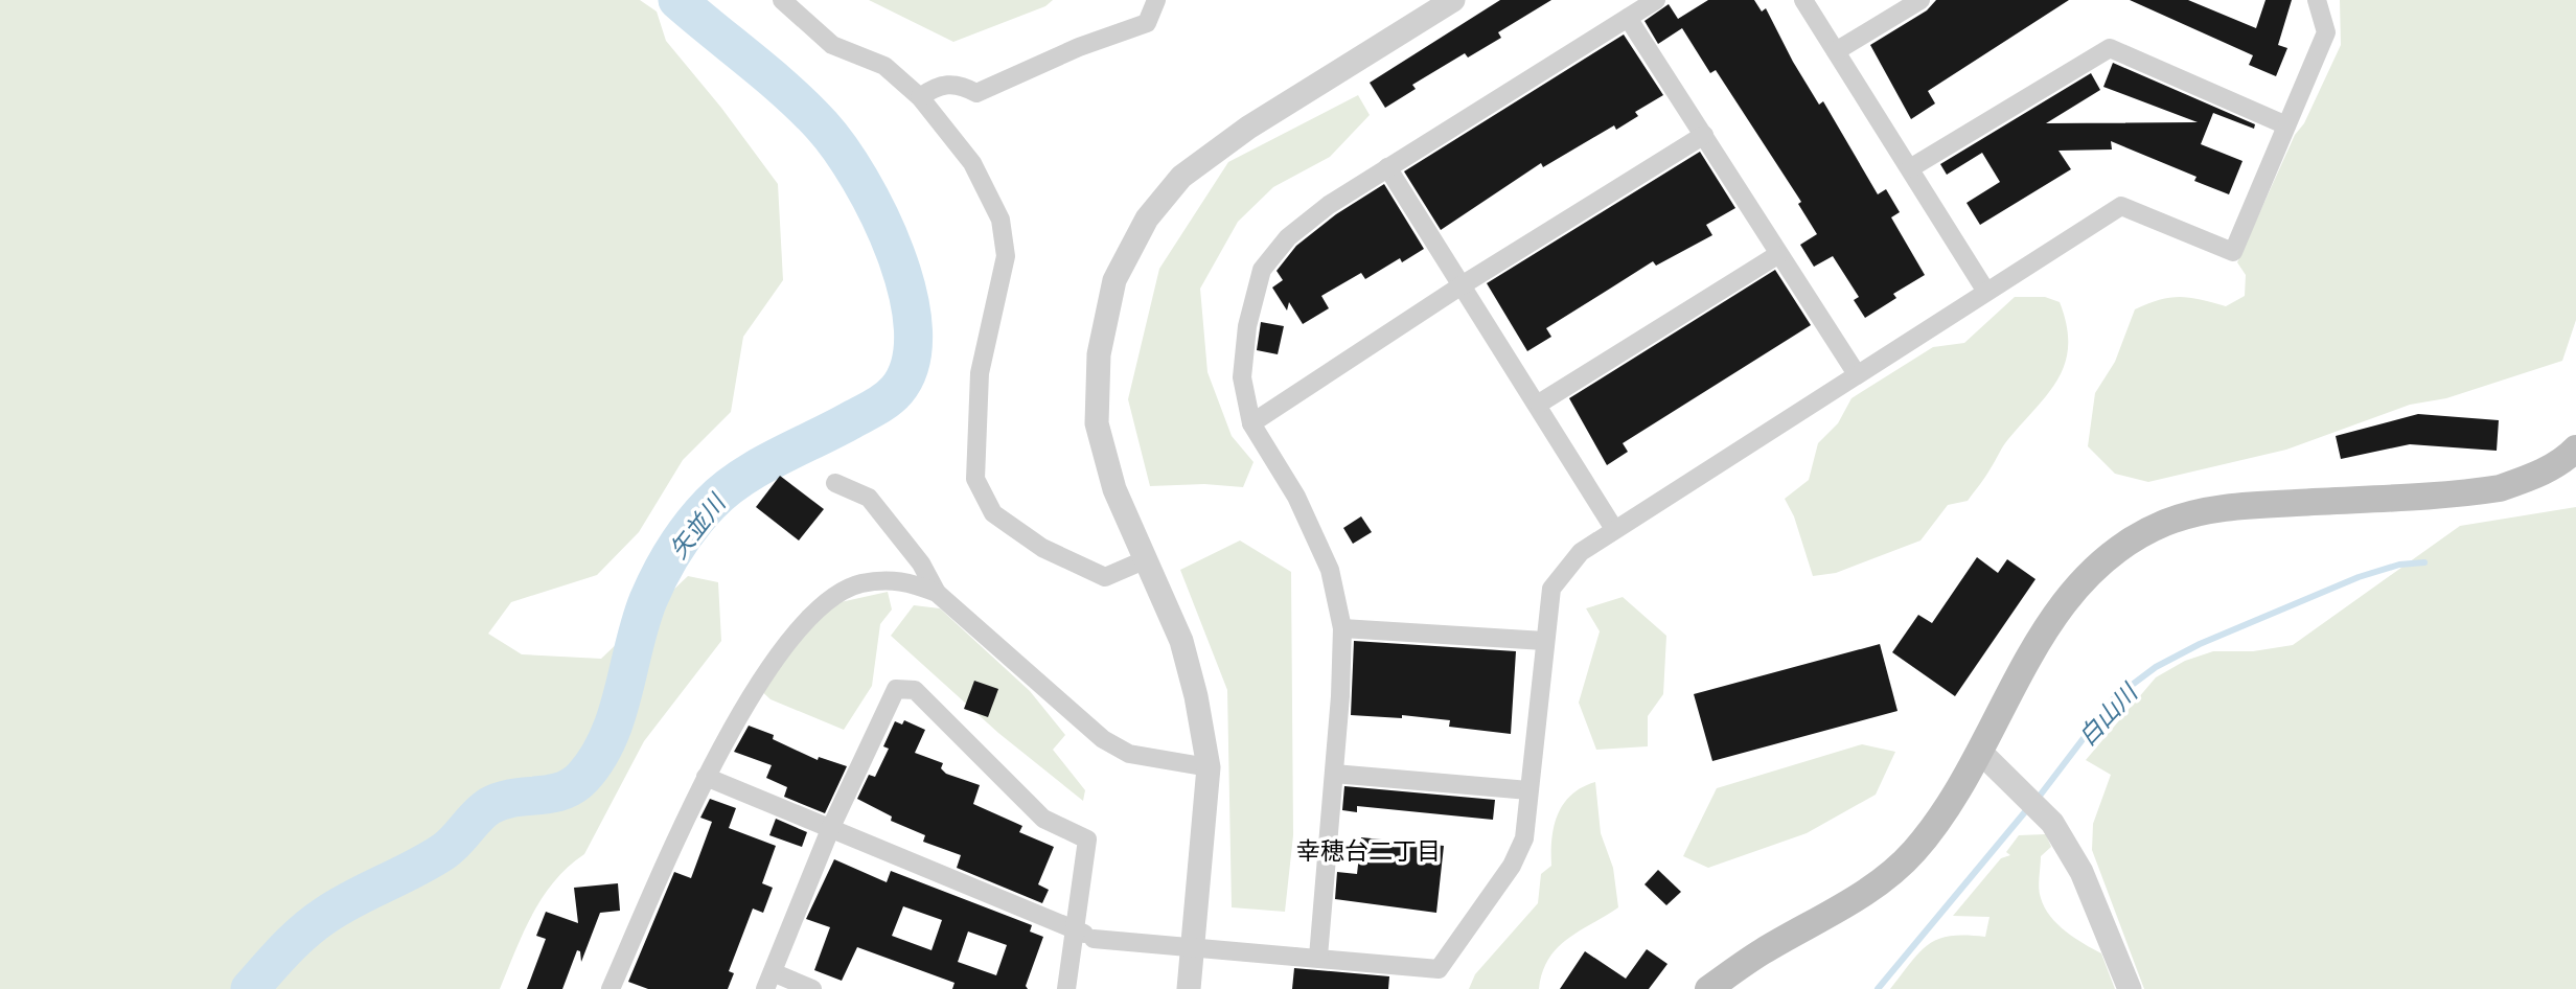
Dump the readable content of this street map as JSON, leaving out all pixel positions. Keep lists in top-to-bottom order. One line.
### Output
{"districts":["幸穂台二丁目"],"water":["矢並川","白山川"]}
